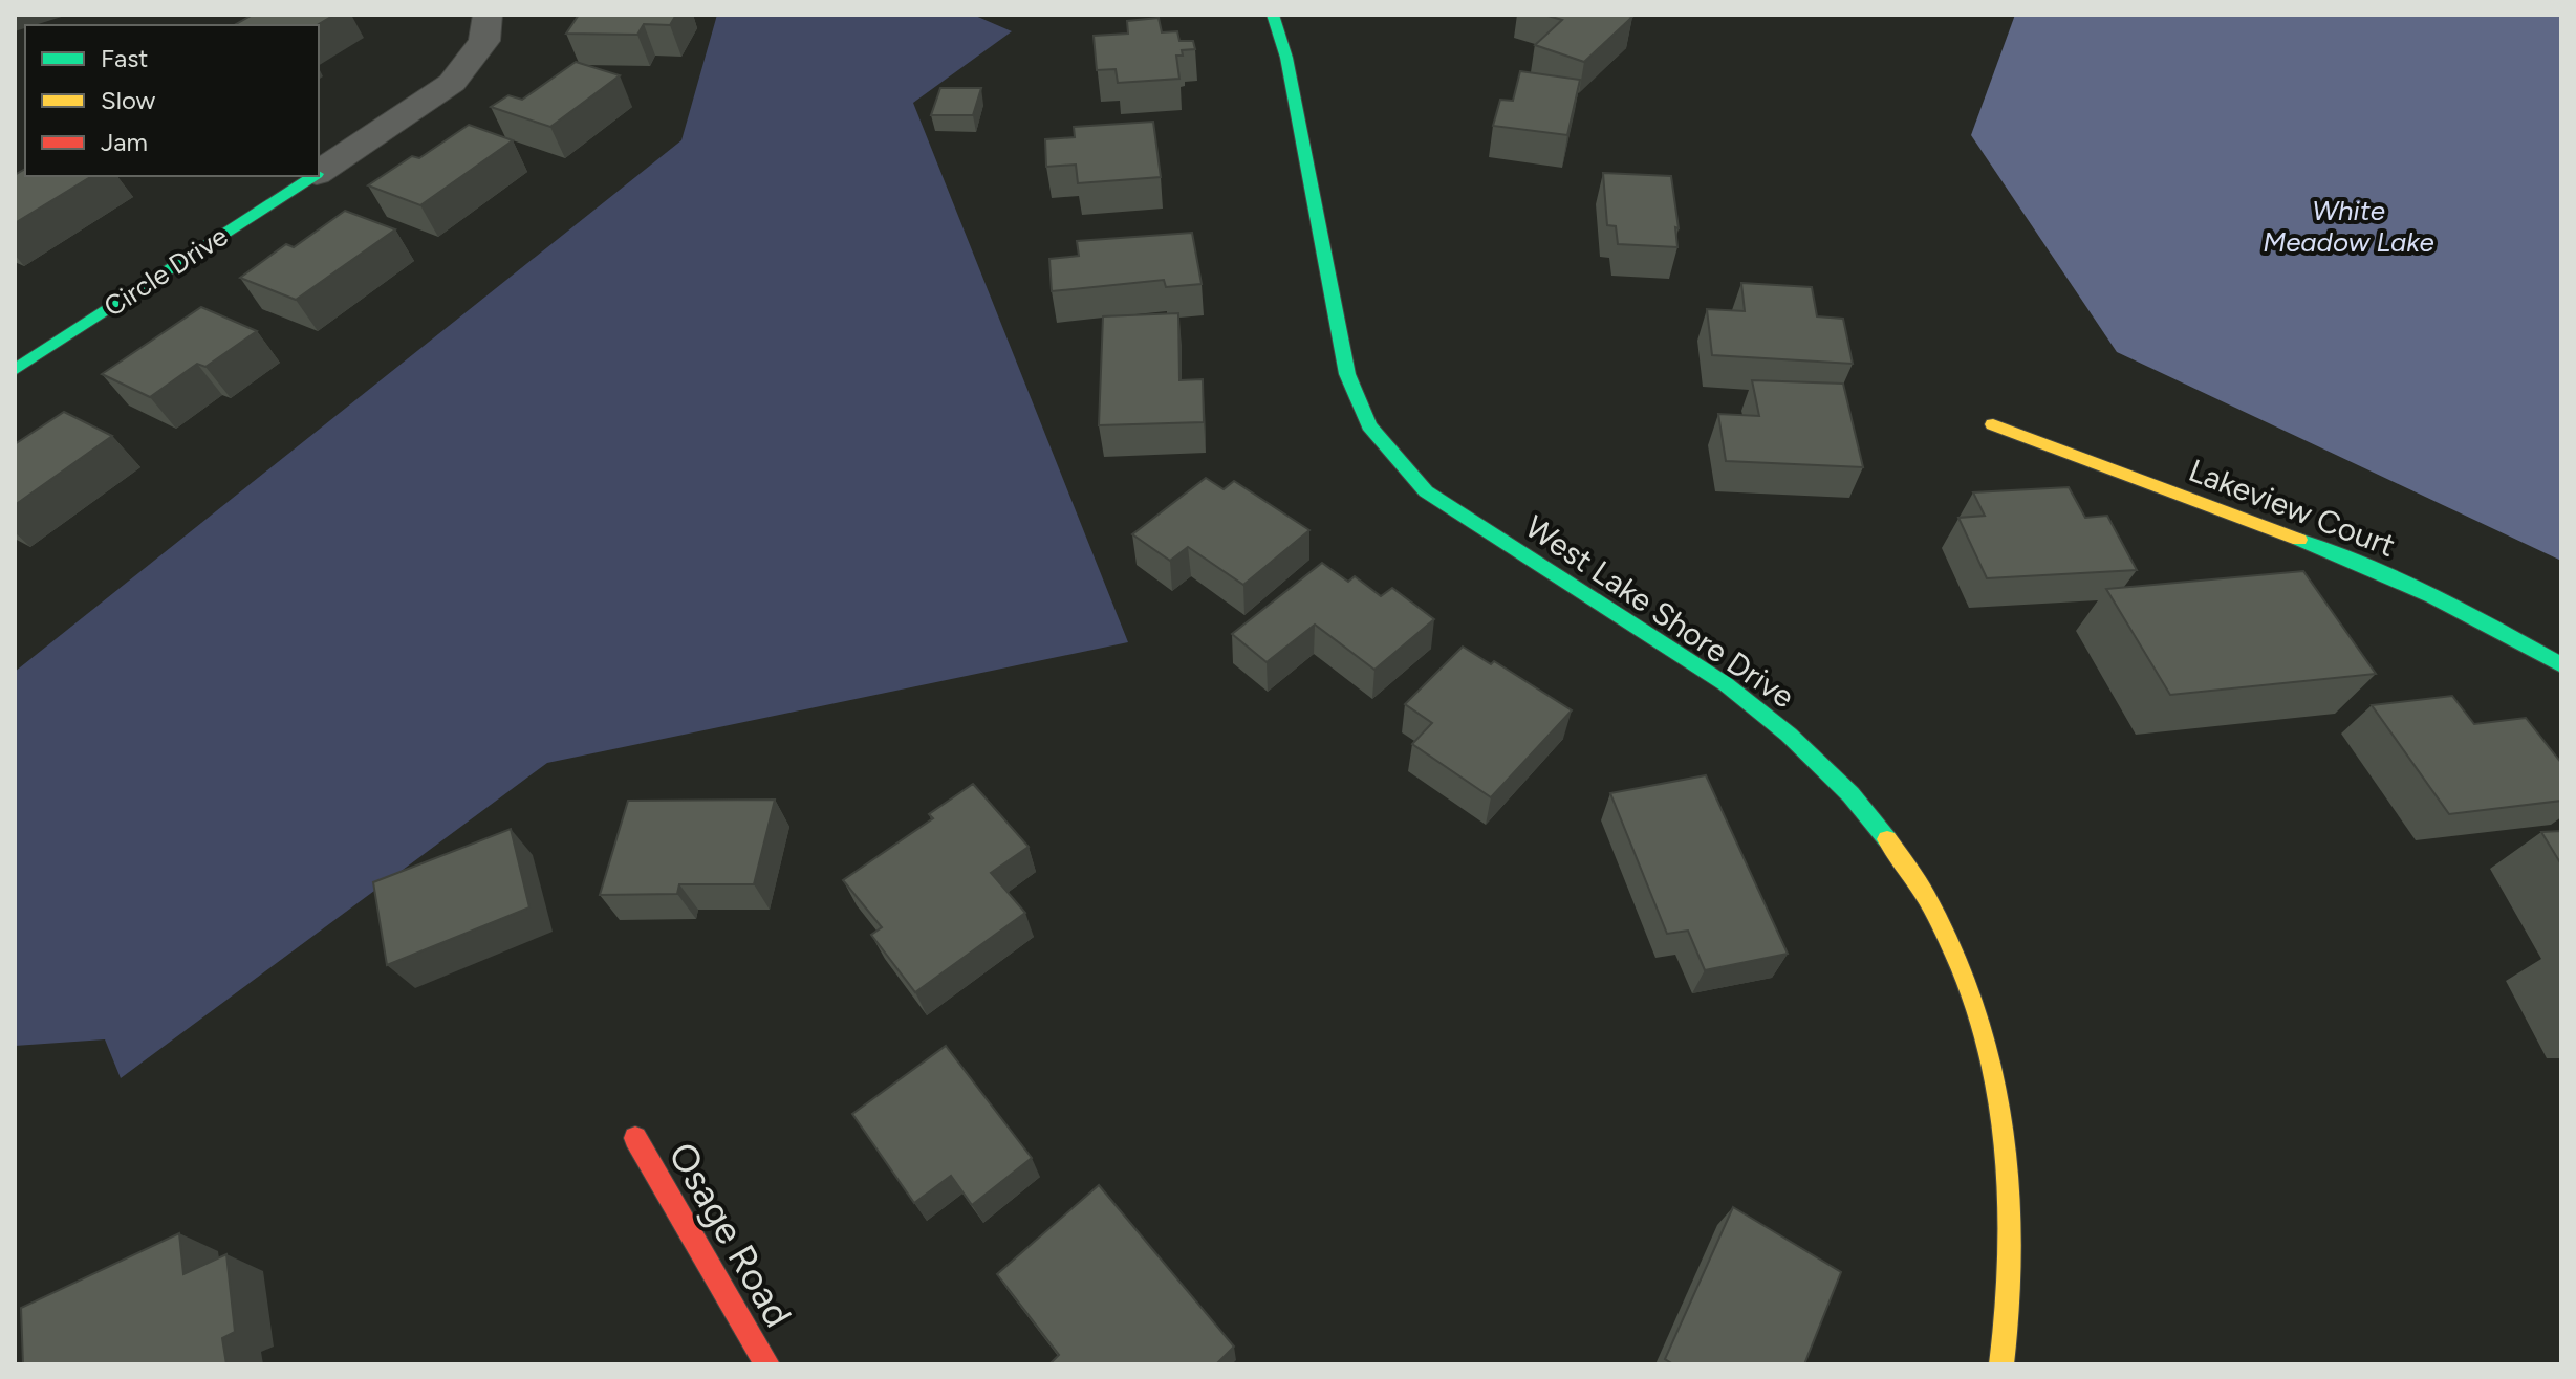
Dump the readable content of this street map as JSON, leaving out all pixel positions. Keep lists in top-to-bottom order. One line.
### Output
{"streets":{"street":["Circle Drive","Lakeview Court","West Lake Shore Drive","Osage Road"]},"water":["White Meadow Lake"],"legend":["Fast","Slow","Jam"]}
